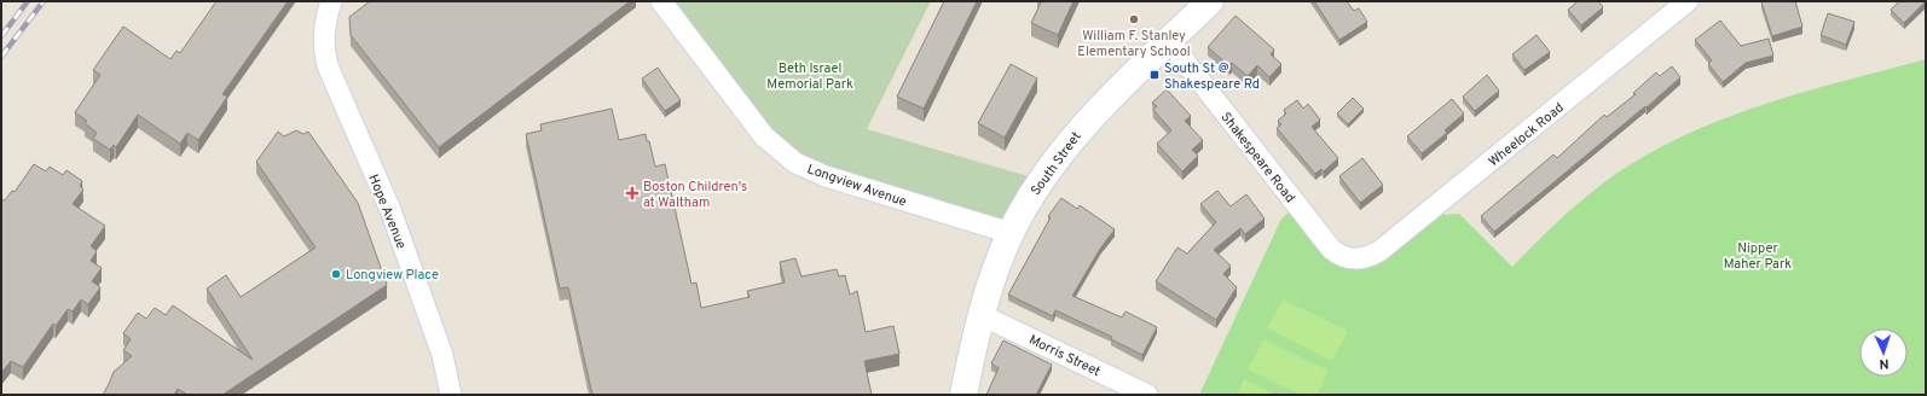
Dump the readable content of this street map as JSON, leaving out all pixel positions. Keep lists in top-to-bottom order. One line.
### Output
{"streets":{"main road":["South Street"],"street":["Wheelock Road","Shakespeare Road","Longview Avenue","Hope Avenue","Morris Street"]},"crossings":[["Wheelock Road","Shakespeare Road"],["Shakespeare Road","South Street"],["South Street","Longview Avenue"],["South Street","Morris Street"]],"parks":["Beth Israel Memorial Park","Nipper Maher Park"],"places":{"other":["William F. Stanley Elementary School","Longview Place"],"transit":["South St @ Shakespeare Rd"],"health":["Boston Children's at Waltham"]},"north":"bottom"}
